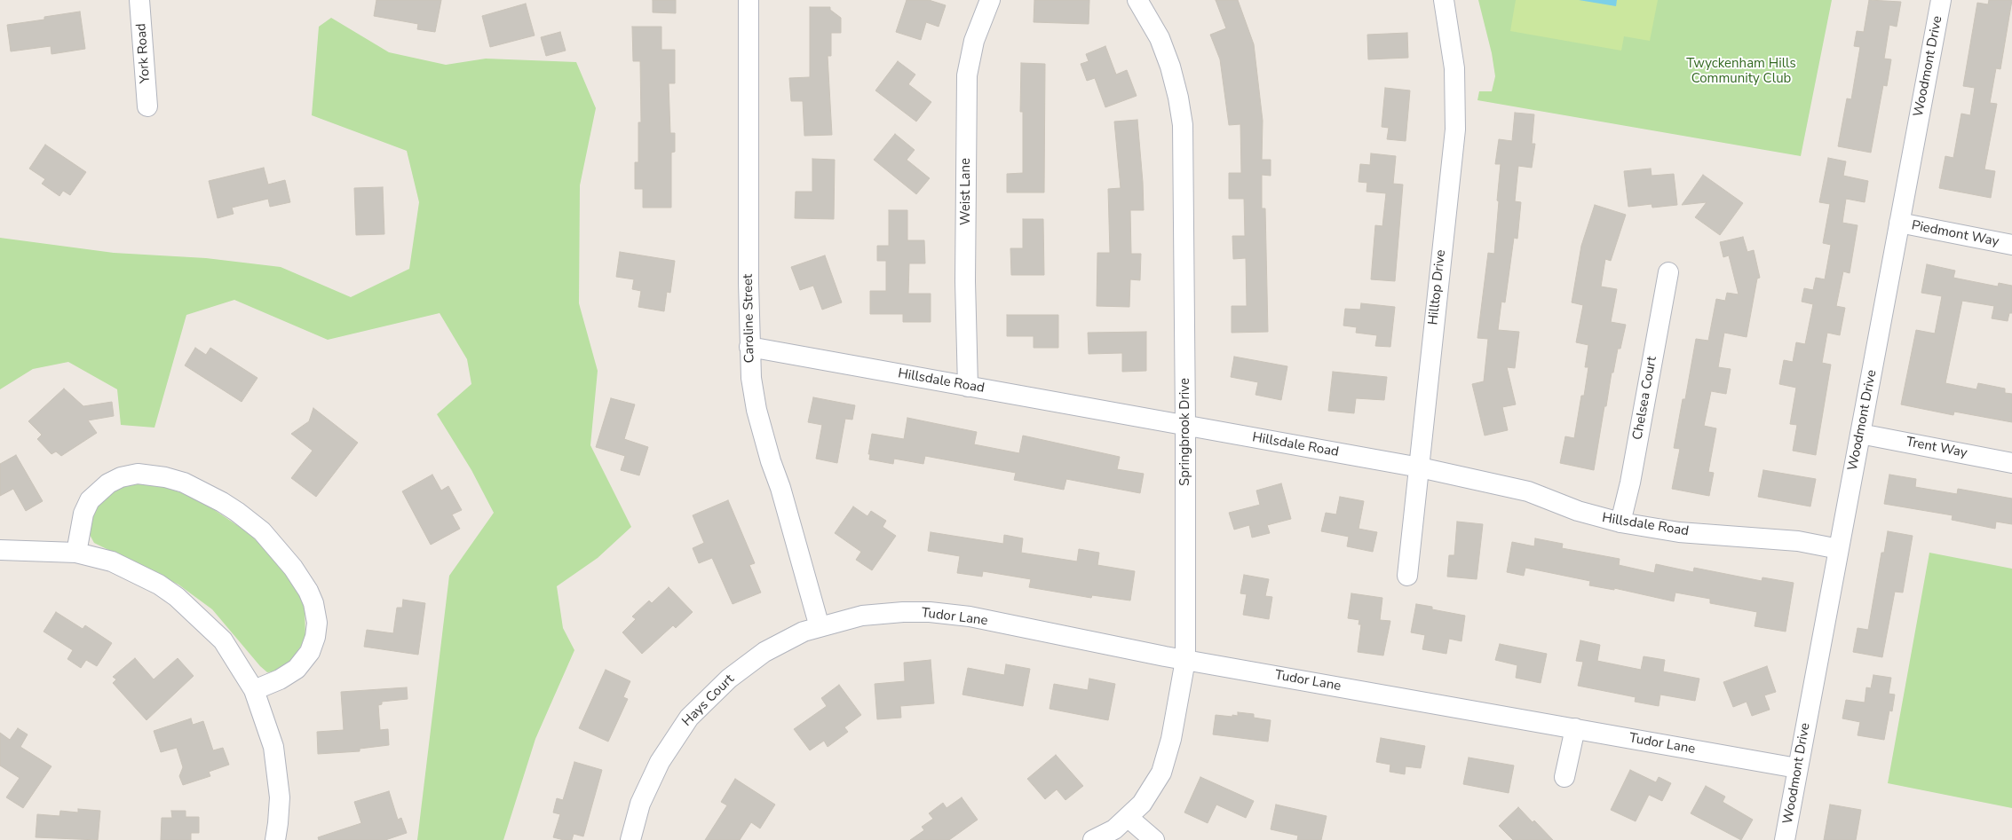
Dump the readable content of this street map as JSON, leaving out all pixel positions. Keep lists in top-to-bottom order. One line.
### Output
{"streets":{"street":["York Road","Woodmont Drive","Weist Lane","Piedmont Way","Hilltop Drive","Caroline Street","Hillsdale Road","Chelsea Court","Springbrook Drive","Trent Way","Tudor Lane","Hays Court"]},"crossings":[["Woodmont Drive","Piedmont Way"],["Woodmont Drive","Hillsdale Road"],["Woodmont Drive","Trent Way"],["Woodmont Drive","Tudor Lane"],["Weist Lane","Hillsdale Road"],["Hilltop Drive","Hillsdale Road"],["Caroline Street","Hillsdale Road"],["Caroline Street","Tudor Lane"],["Caroline Street","Hays Court"],["Hillsdale Road","Chelsea Court"],["Hillsdale Road","Springbrook Drive"],["Springbrook Drive","Tudor Lane"],["Tudor Lane","Hays Court"]],"parks":["Twyckenham Hills Community Club"]}
